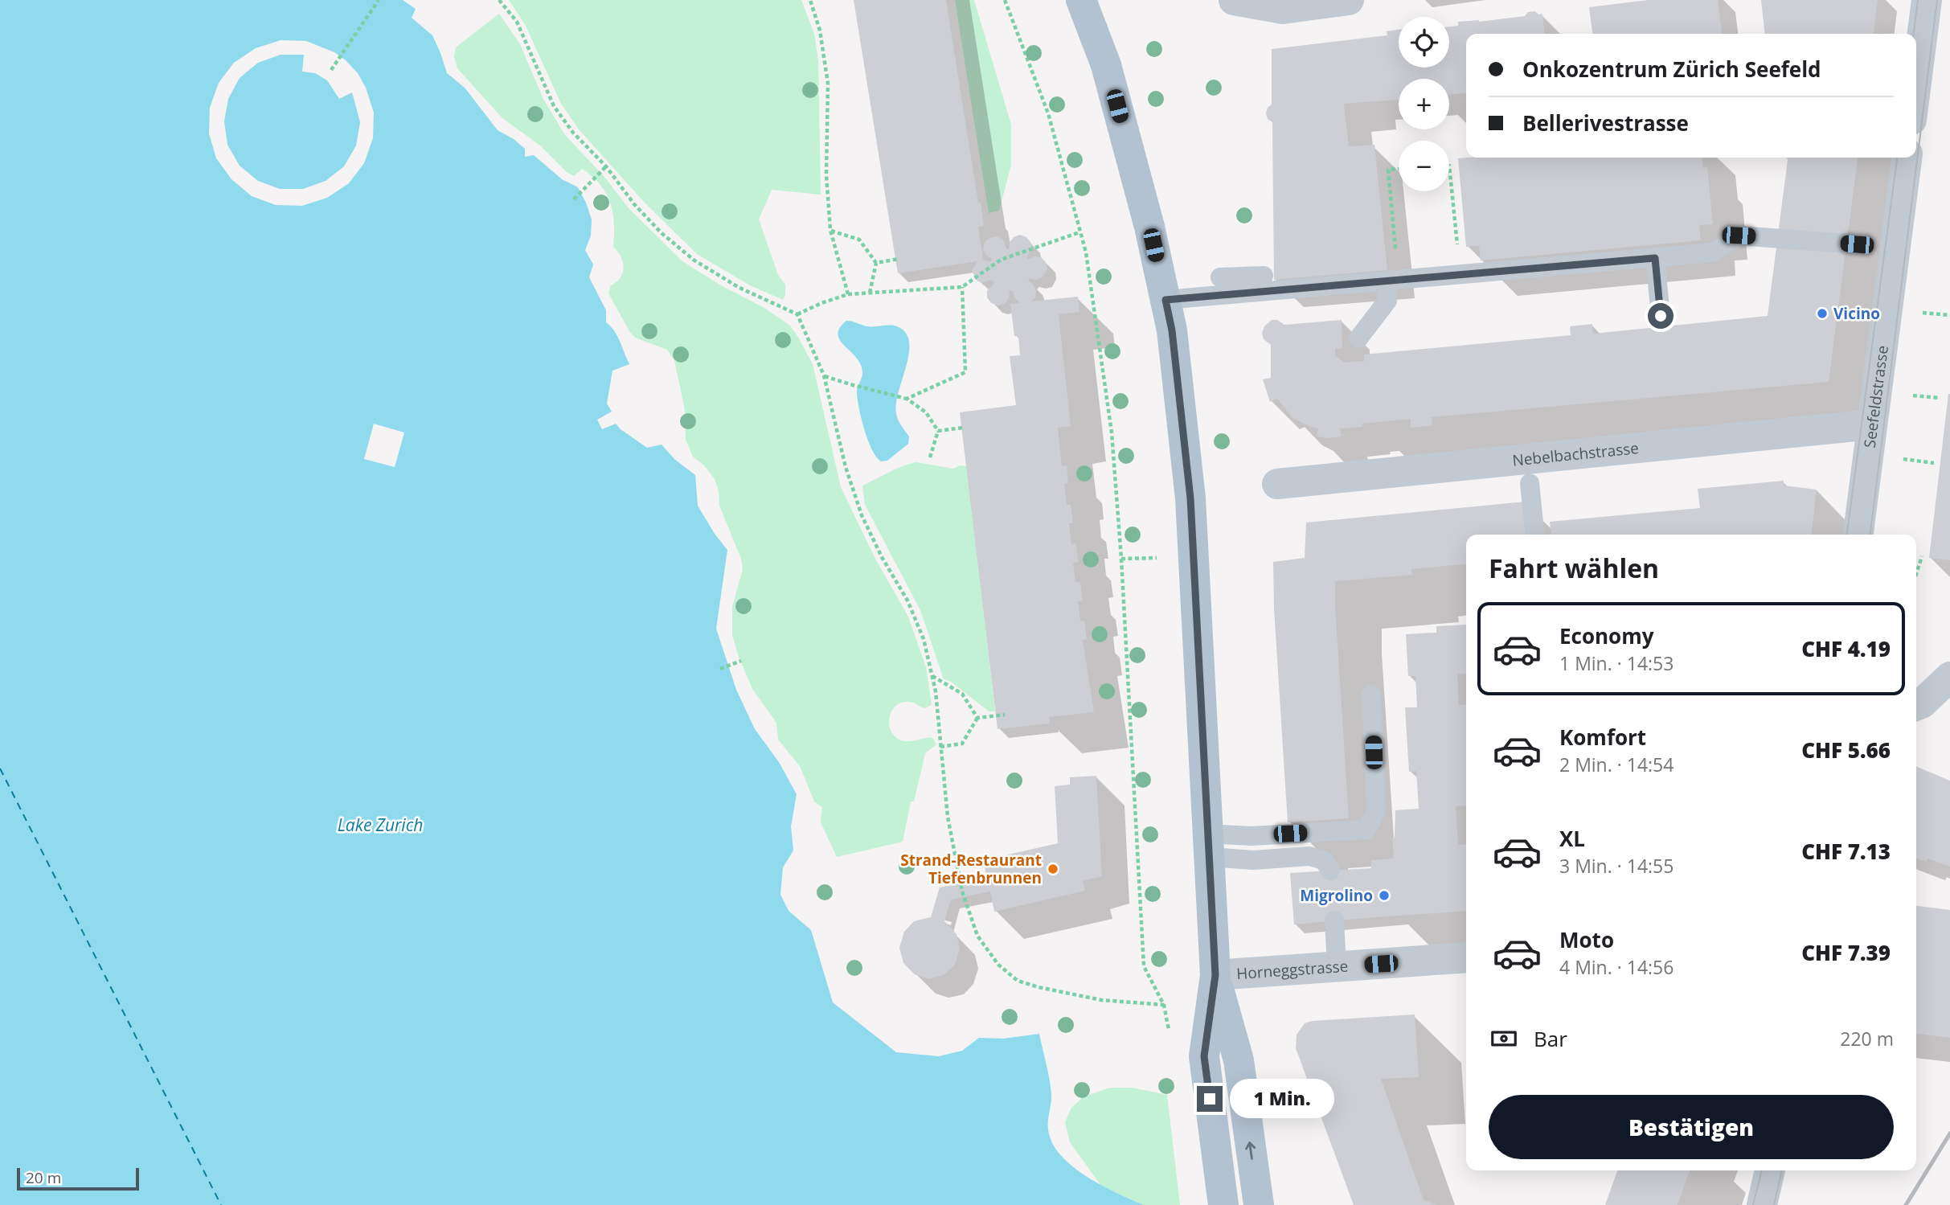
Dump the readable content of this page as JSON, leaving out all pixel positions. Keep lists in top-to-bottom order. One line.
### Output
{"streets":{"street":["Seefeldstrasse","Nebelbachstrasse","Horneggstrasse"]},"crossings":[["Seefeldstrasse","Nebelbachstrasse"]],"water":["Lake Zurich"],"places":["Vicino","Strand-Restaurant Tiefenbrunnen","Migrolino"],"scale_bar":"20 m","page":{"map_buttons":["+","−"],"banner":["Onkozentrum Zürich Seefeld","Bellerivestrasse"],"heading":"Fahrt wählen","list":[{"name":"Economy","note":"1 Min. · 14:53","value":"CHF 4.19"},{"name":"Komfort","note":"2 Min. · 14:54","value":"CHF 5.66"},{"name":"XL","note":"3 Min. · 14:55","value":"CHF 7.13"},{"name":"Moto","note":"4 Min. · 14:56","value":"CHF 7.39"}],"pay":["Bar","220 m"],"bubble":"1 Min.","buttons":"Bestätigen","scale":"20 m"}}
